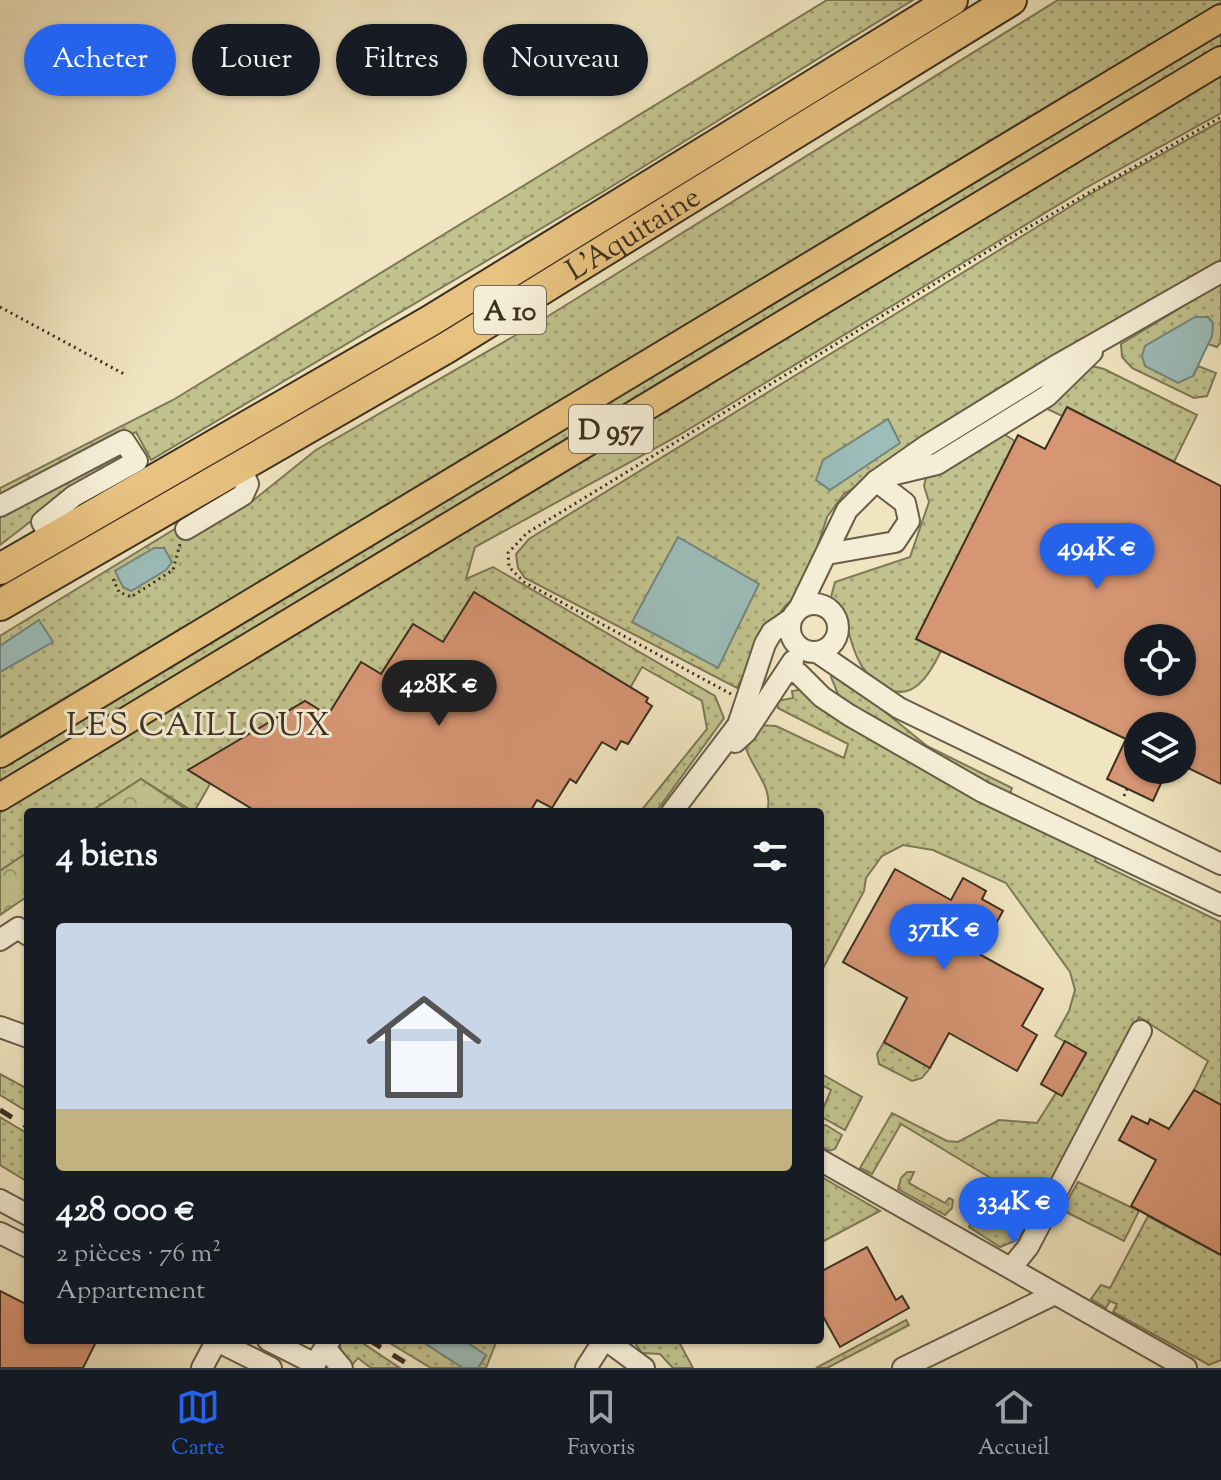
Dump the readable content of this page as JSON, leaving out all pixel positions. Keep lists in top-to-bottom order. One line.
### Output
{"streets":{"highway":["L'Aquitaine","A 10"],"main road":["D 957"]},"districts":["LES CAILLOUX"],"page":{"chip":["Acheter","Louer","Filtres","Nouveau"],"price":["494K €","428K €","371K €","334K €"],"heading":"4 biens","list":[{"name":"428 000 €","note":"2 pièces · 76 m² · Appartement"}],"tabs":["Carte","Favoris","Accueil"]}}
